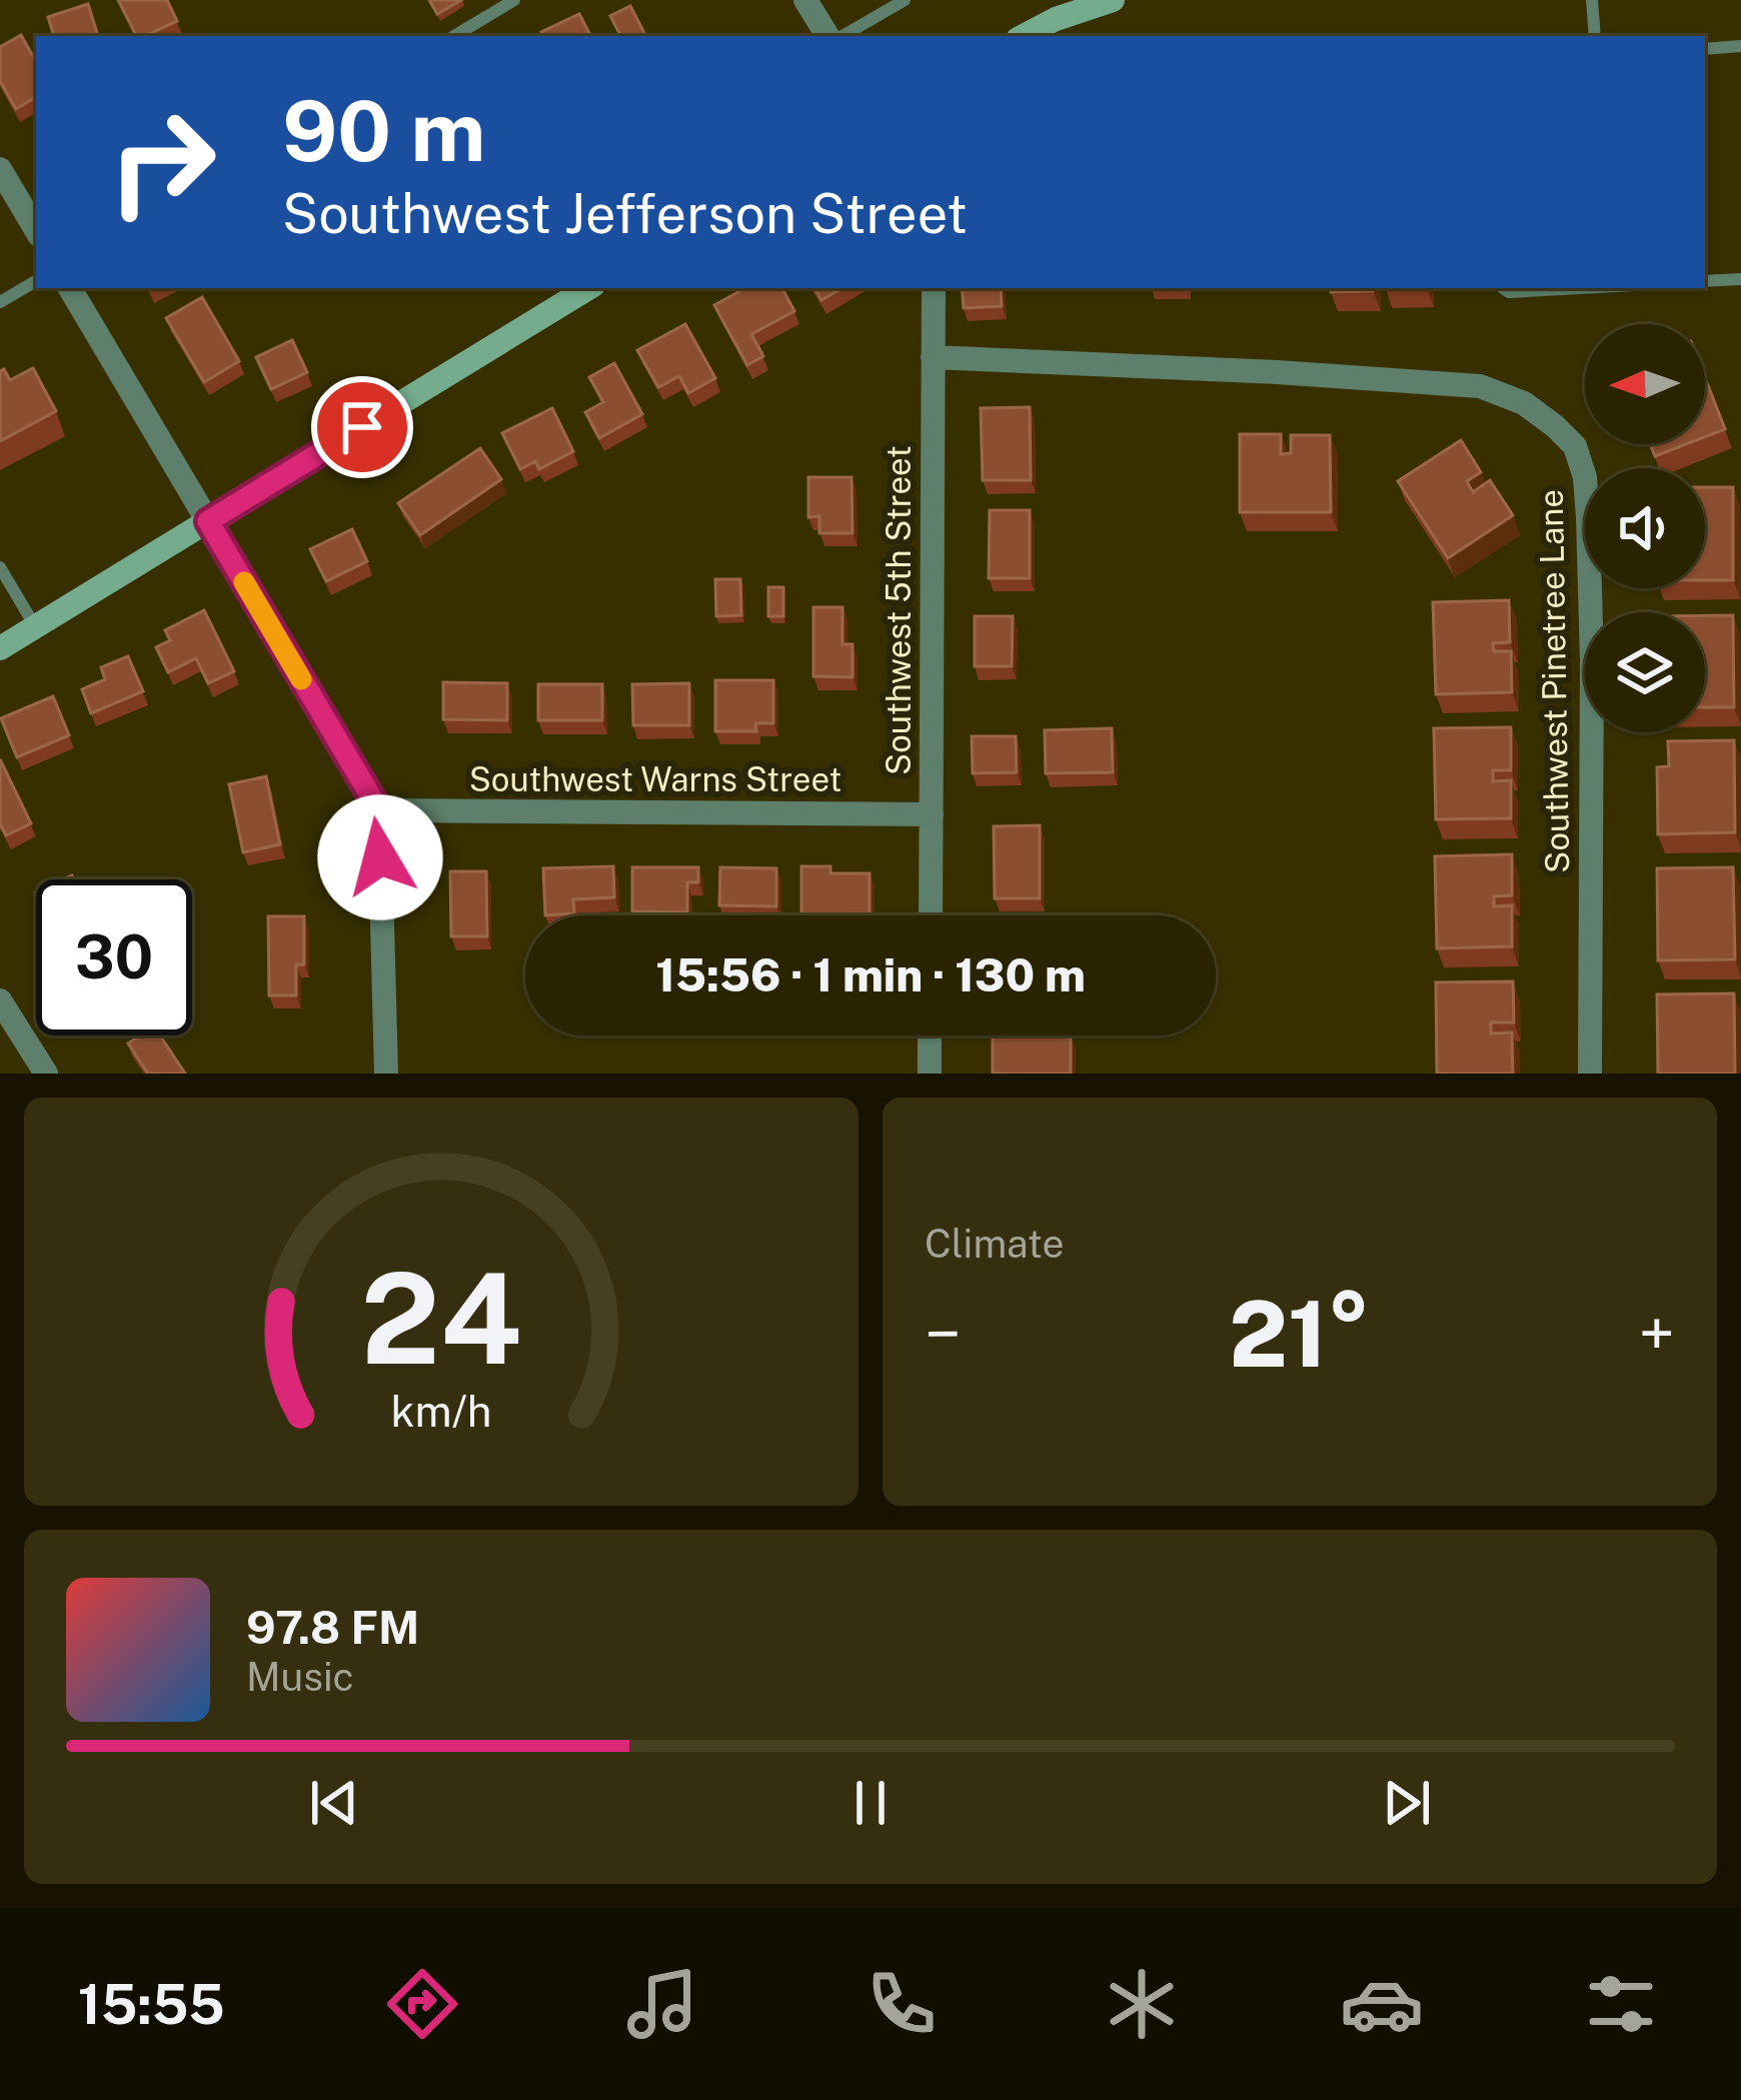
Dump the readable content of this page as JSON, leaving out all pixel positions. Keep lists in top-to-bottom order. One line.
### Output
{"streets":{"street":["Southwest 5th Street","Southwest Pinetree Lane","Southwest Warns Street"]},"crossings":[["Southwest 5th Street","Southwest Pinetree Lane"],["Southwest 5th Street","Southwest Warns Street"]],"north":"left","page":{"turn":["90 m","Southwest Jefferson Street"],"limit":"30","trip":"15:56 · 1 min · 130 m","tile":"Climate","heat":["−","21°","+"],"song":["97.8 FM","Music"],"tabs":"15:55","gauge":["24","km/h"]}}
